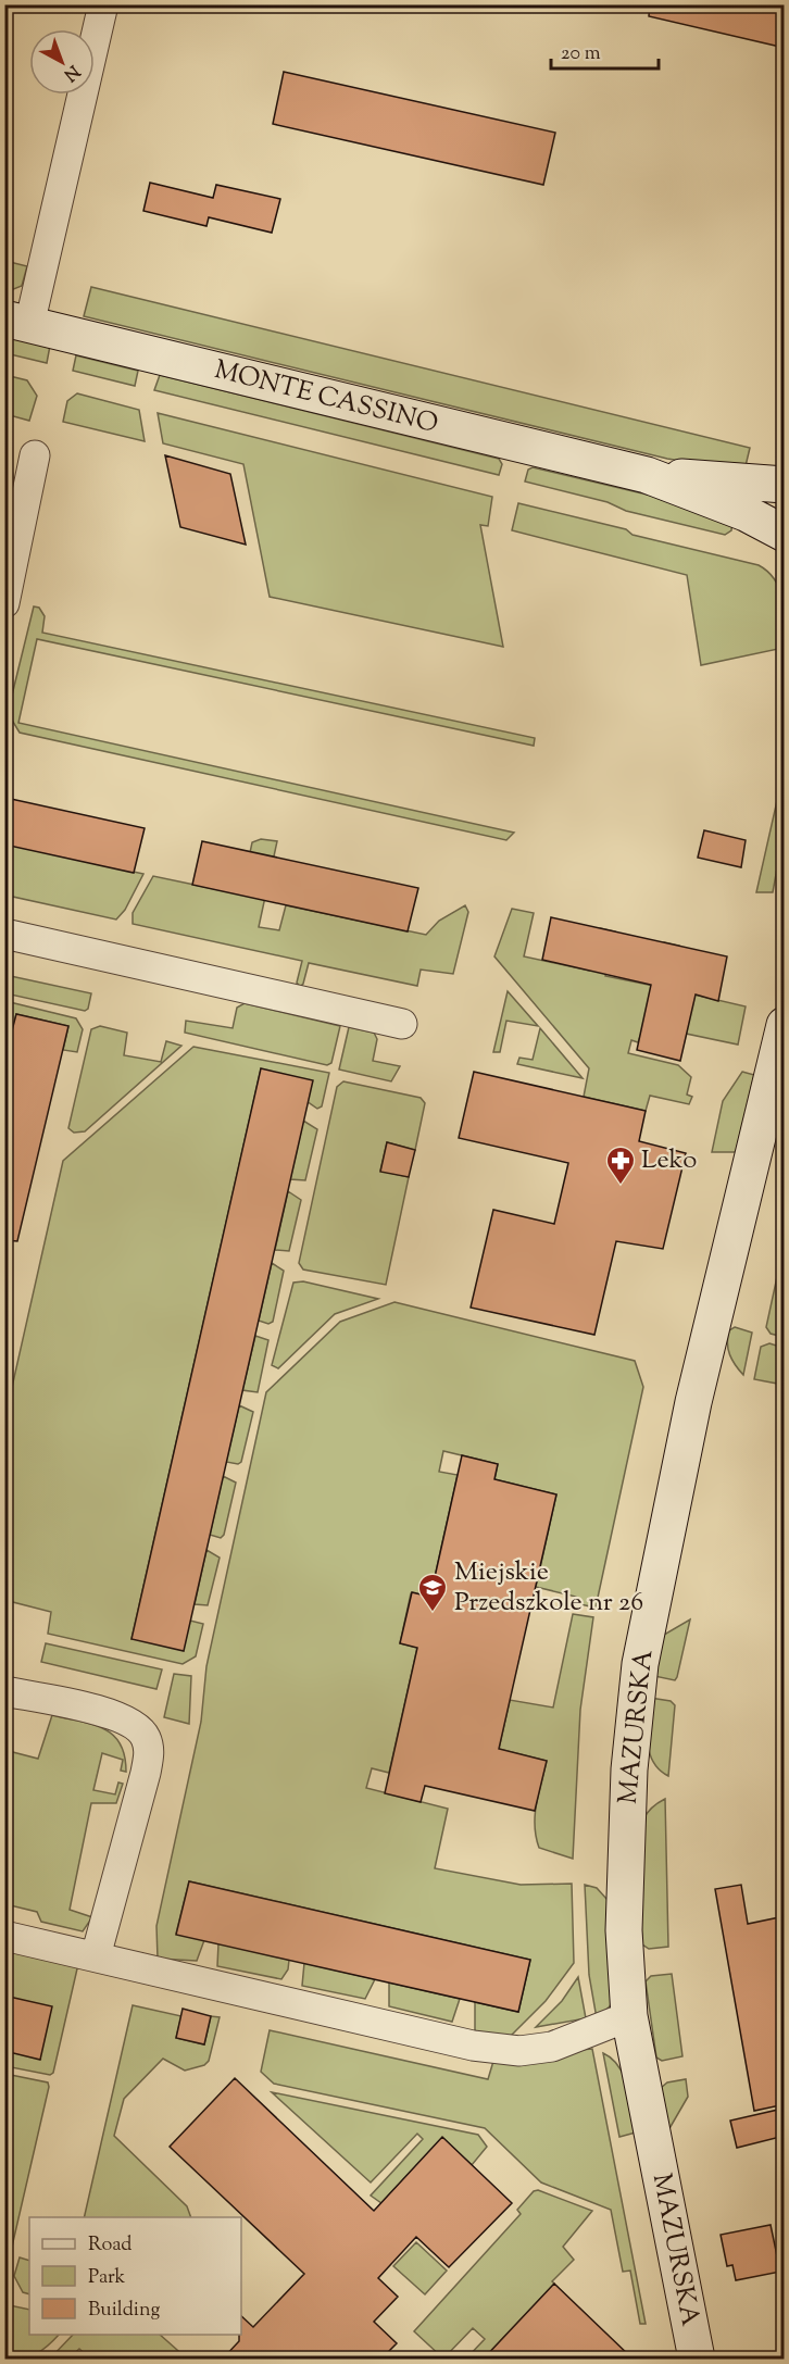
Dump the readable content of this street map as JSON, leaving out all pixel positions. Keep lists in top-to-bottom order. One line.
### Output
{"streets":{"street":["MONTE CASSINO","MAZURSKA"]},"places":{"pharmacy":["Leko"],"school or university":["Miejskie Przedszkole nr 26"]},"legend":["Road","Park","Building"],"scale_bar":"20 m","north":"bottom right"}
